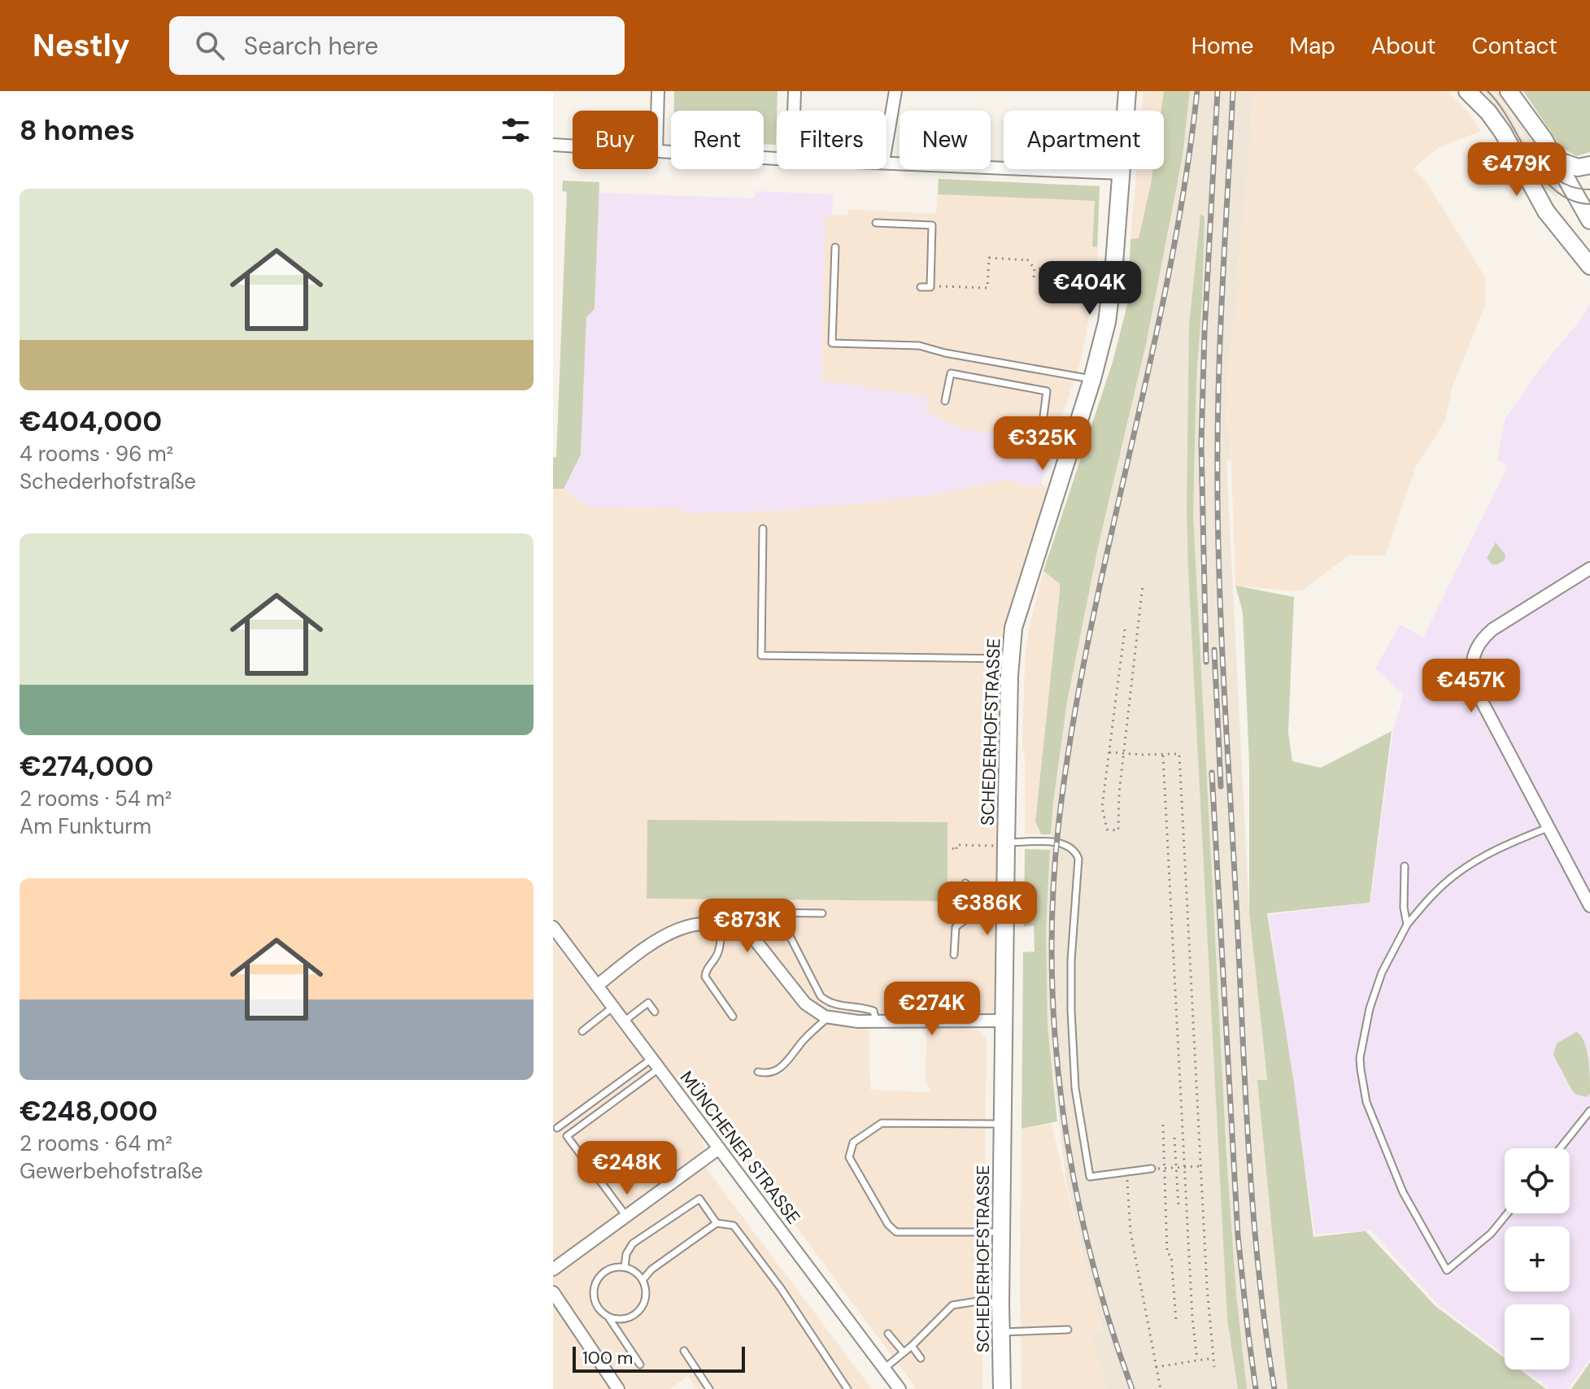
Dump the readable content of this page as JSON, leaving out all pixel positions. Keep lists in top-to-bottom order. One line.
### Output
{"streets":{"street":["SCHEDERHOFSTRASSE","MÜNCHENER STRASSE"]},"scale_bar":"100 m","page":{"header":"Nestly","search":"Search here","nav":["Home","Map","About","Contact"],"heading":"8 homes","chip":["Buy","Rent","Filters","New","Apartment"],"price":["€479K","€404K","€325K","€457K","€386K","€873K","€274K","€248K"],"list":[{"name":"€404,000","note":"4 rooms · 96 m² · Schederhofstraße"},{"name":"€274,000","note":"2 rooms · 54 m² · Am Funkturm"},{"name":"€248,000","note":"2 rooms · 64 m² · Gewerbehofstraße"}],"map_buttons":["+","−"],"scale":"100 m"}}
